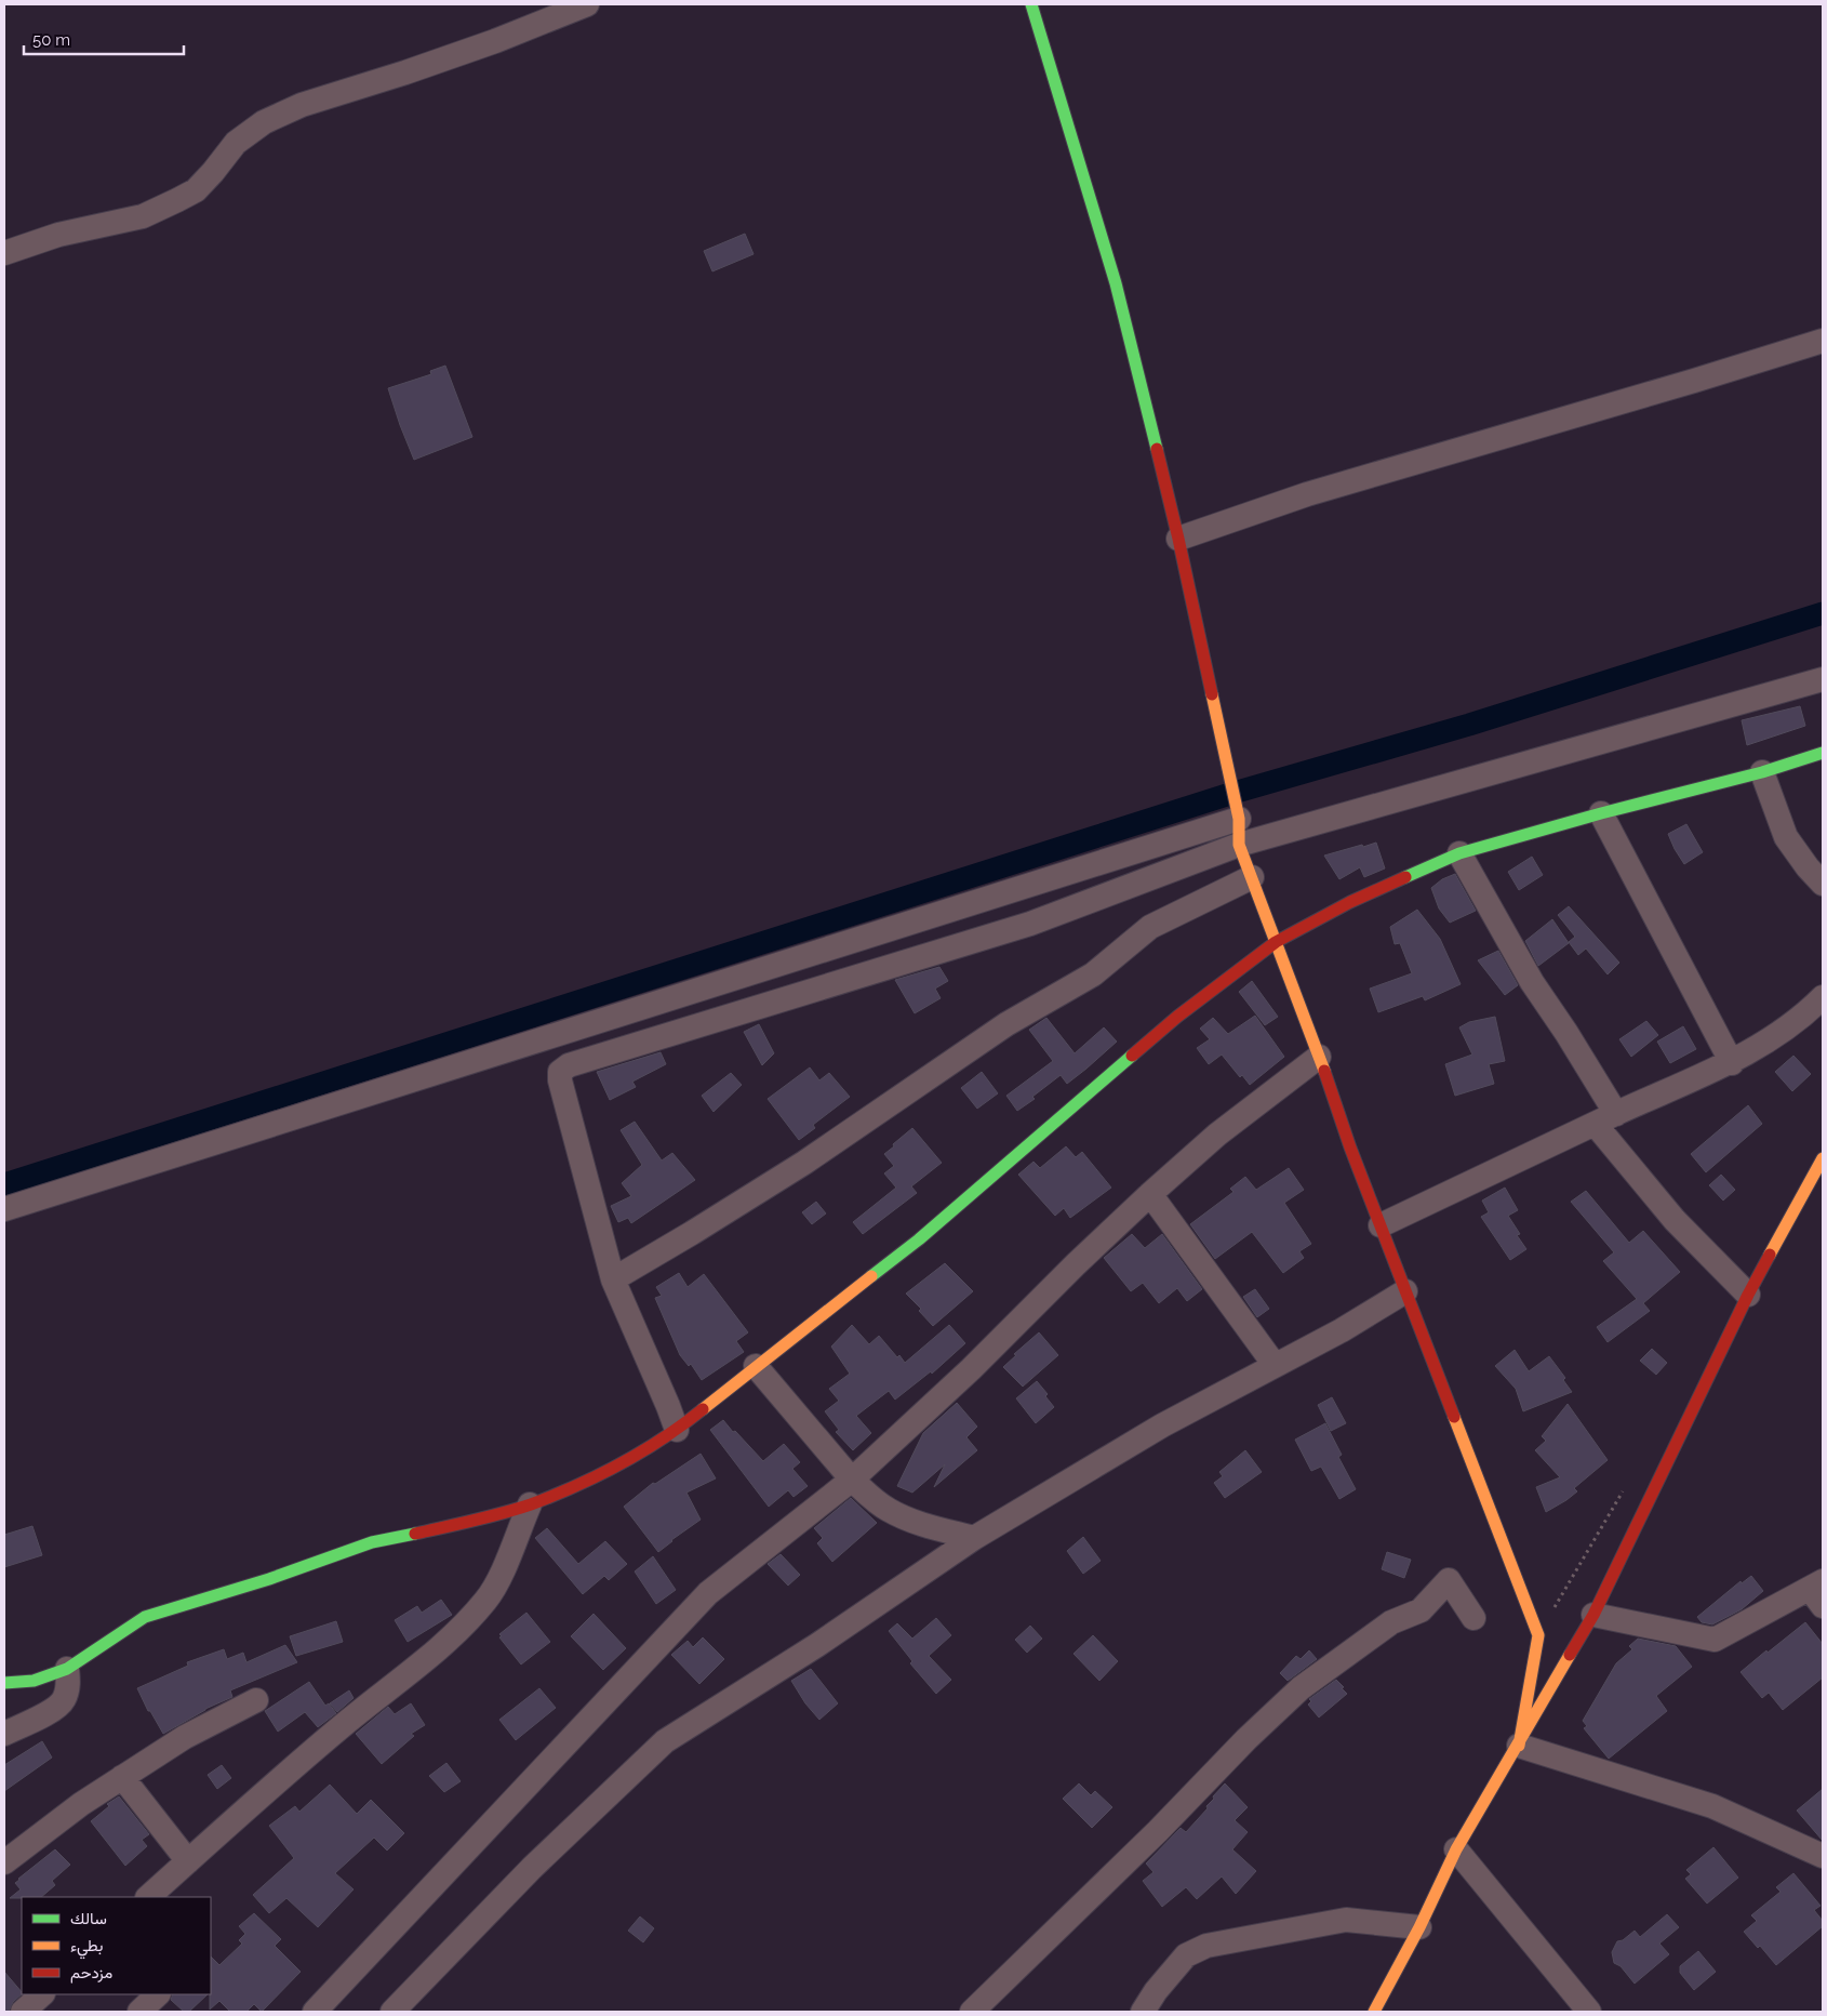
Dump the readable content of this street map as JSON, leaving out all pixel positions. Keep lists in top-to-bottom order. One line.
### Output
{"legend":["سالك","بطيء","مزدحم"],"scale_bar":"50 m"}
